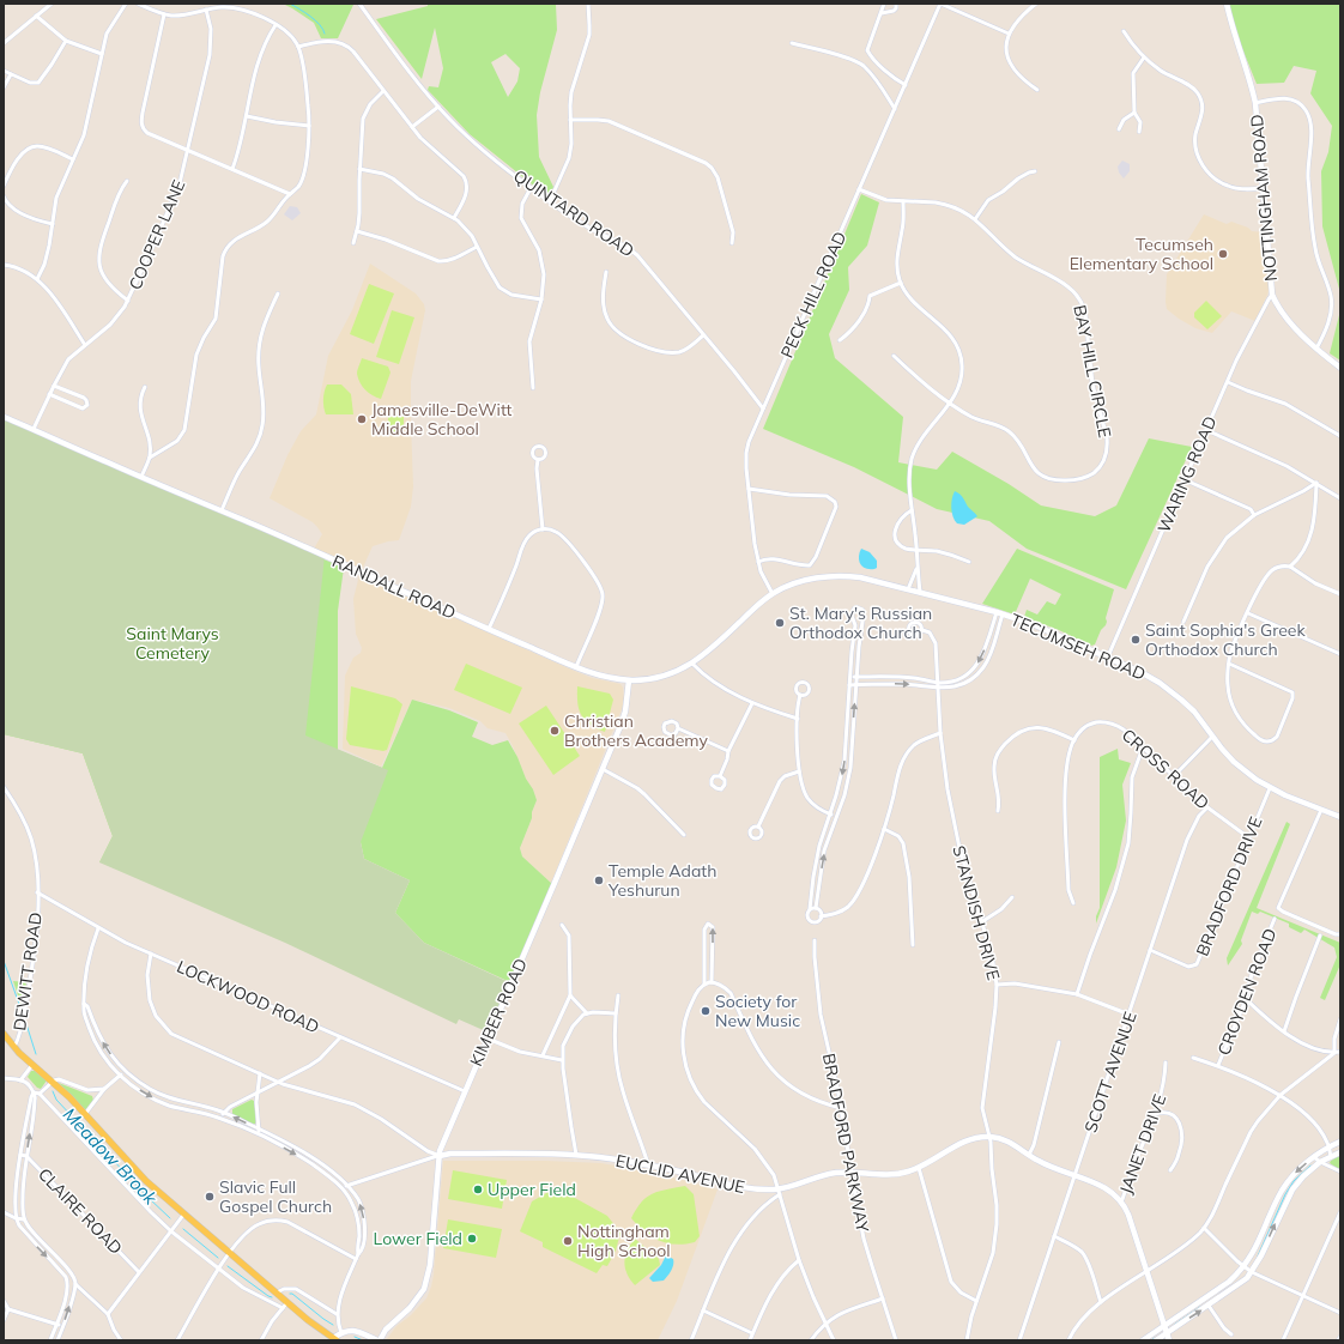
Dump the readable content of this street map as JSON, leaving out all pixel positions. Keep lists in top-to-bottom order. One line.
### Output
{"streets":{"street":["NOTTINGHAM ROAD","QUINTARD ROAD","COOPER LANE","PECK HILL ROAD","BAY HILL CIRCLE","WARING ROAD","RANDALL ROAD","TECUMSEH ROAD","CROSS ROAD","BRADFORD DRIVE","STANDISH DRIVE","DEWITT ROAD","CROYDEN ROAD","LOCKWOOD ROAD","KIMBER ROAD","SCOTT AVENUE","BRADFORD PARKWAY","JANET DRIVE","EUCLID AVENUE","CLAIRE ROAD"]},"crossings":[["NOTTINGHAM ROAD","WARING ROAD"],["QUINTARD ROAD","PECK HILL ROAD"],["COOPER LANE","RANDALL ROAD"],["PECK HILL ROAD","BAY HILL CIRCLE"],["PECK HILL ROAD","RANDALL ROAD"],["PECK HILL ROAD","TECUMSEH ROAD"],["WARING ROAD","TECUMSEH ROAD"],["RANDALL ROAD","TECUMSEH ROAD"],["RANDALL ROAD","KIMBER ROAD"],["TECUMSEH ROAD","BRADFORD DRIVE"],["CROSS ROAD","BRADFORD DRIVE"],["CROSS ROAD","SCOTT AVENUE"],["BRADFORD DRIVE","SCOTT AVENUE"],["STANDISH DRIVE","EUCLID AVENUE"],["DEWITT ROAD","LOCKWOOD ROAD"],["LOCKWOOD ROAD","KIMBER ROAD"],["KIMBER ROAD","EUCLID AVENUE"],["BRADFORD PARKWAY","EUCLID AVENUE"]],"water":["Meadow Brook"],"parks":["Saint Marys Cemetery"],"places":["Tecumseh Elementary School","Jamesville-DeWitt Middle School","St. Mary's Russian Orthodox Church","Saint Sophia's Greek Orthodox Church","Christian Brothers Academy","Temple Adath Yeshurun","Society for New Music","Upper Field","Slavic Full Gospel Church","Lower Field","Nottingham High School"]}
